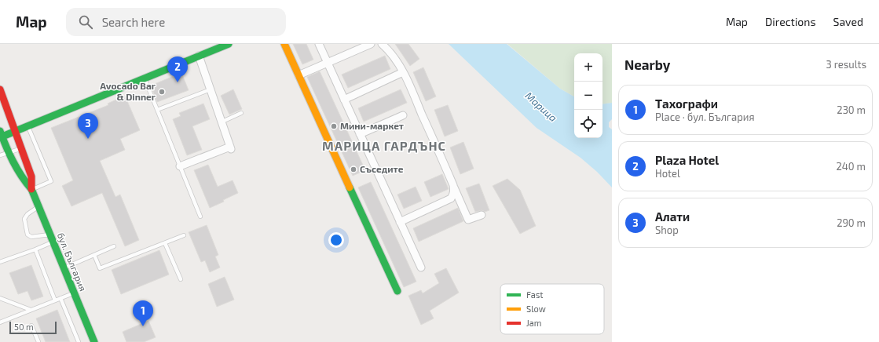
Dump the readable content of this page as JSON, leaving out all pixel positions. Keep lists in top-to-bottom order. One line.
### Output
{"streets":{"street":["бул. България"]},"districts":["МАРИЦА ГАРДЪНС"],"water":["Марица"],"places":["Avocado Bar & Dinner","Мини-маркет","Съседите"],"legend":["Fast","Slow","Jam"],"scale_bar":"50 m","page":{"header":"Map","search":"Search here","nav":["Map","Directions","Saved"],"heading":["Nearby","3 results"],"map_buttons":["+","−"],"pins":["2","3","1"],"list":[{"mark":"1","name":"Тахографи","note":"Place · бул. България","value":"230 m"},{"mark":"2","name":"Plaza Hotel","note":"Hotel","value":"240 m"},{"mark":"3","name":"Алати","note":"Shop","value":"290 m"}],"scale":"50 m"}}
